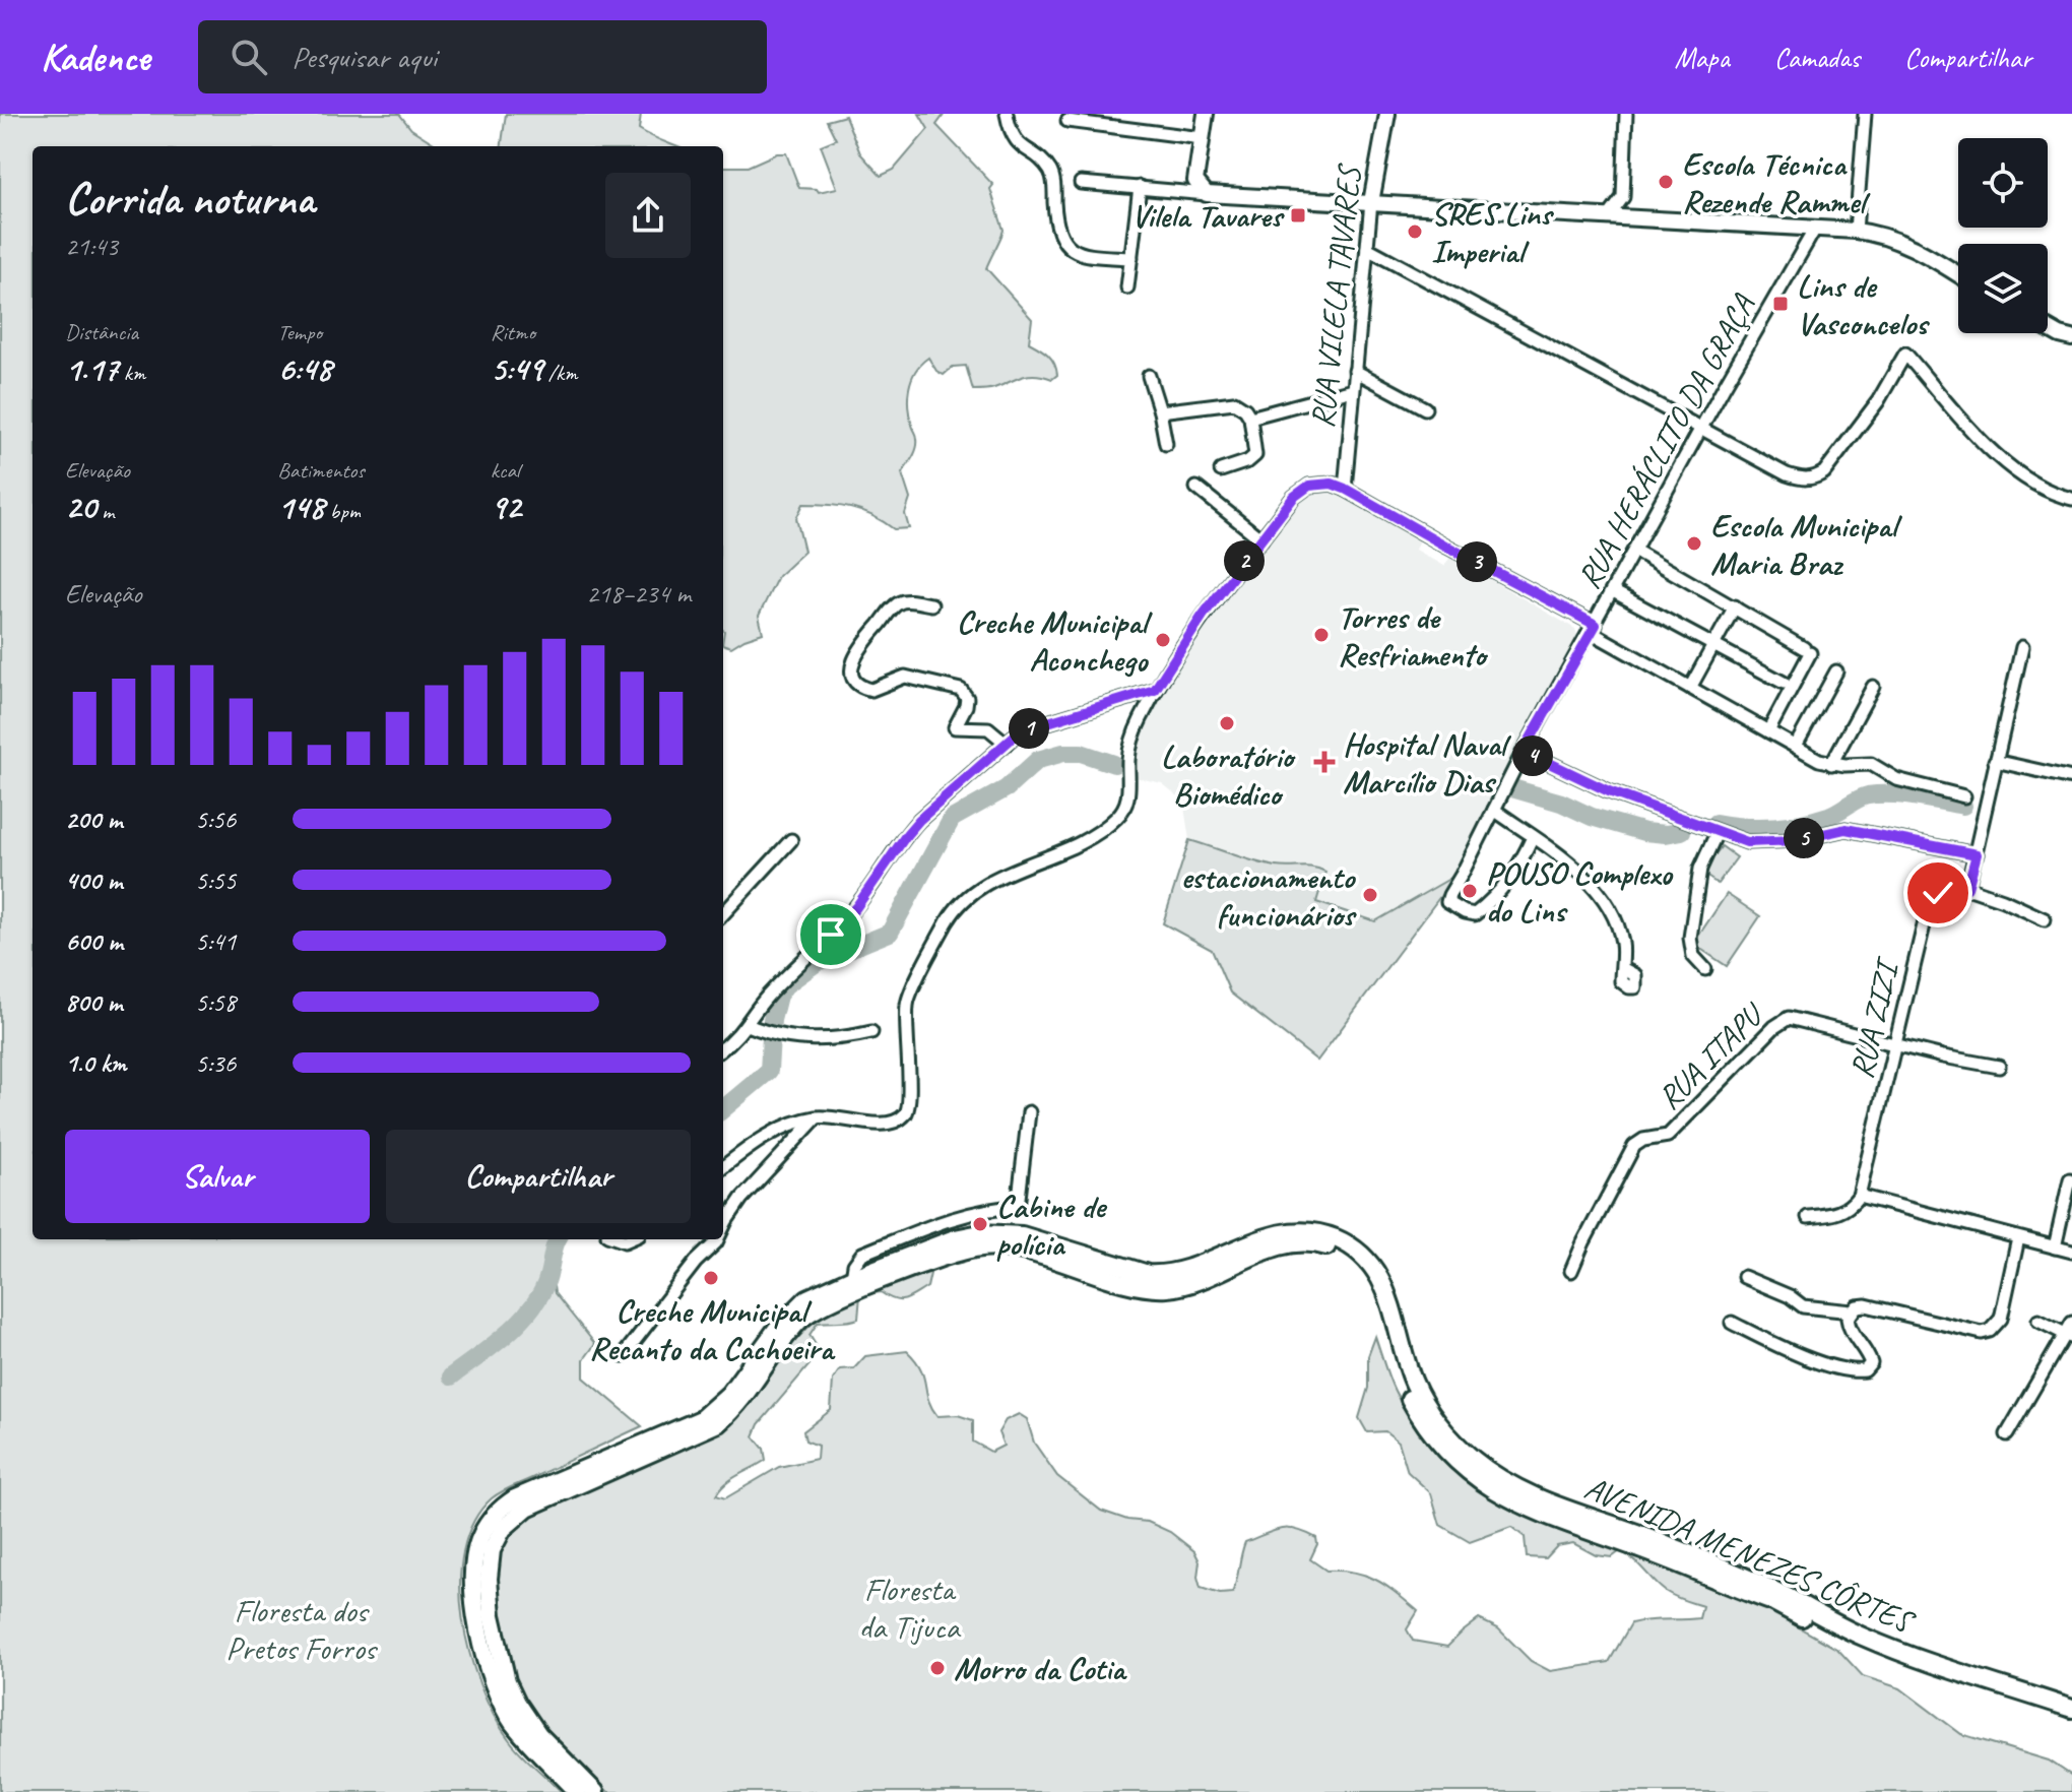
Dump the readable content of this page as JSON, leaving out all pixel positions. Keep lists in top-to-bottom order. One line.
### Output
{"streets":{"main road":["AVENIDA MENEZES CÔRTES"],"street":["RUA VILELA TAVARES","RUA HERÁCLITO DA GRAÇA","RUA ZIZI","RUA ITAPU"]},"crossings":[["RUA ZIZI","RUA ITAPU"]],"parks":["Floresta da Tijuca","Floresta dos Pretos Forros"],"places":{"other":["Escola Técnica Rezende Rammel","SRES Lins Imperial","Escola Municipal Maria Braz","Torres de Resfriamento","Creche Municipal Aconchego","Laboratório Biomédico","POUSO Complexo do Lins","estacionamento funcionários","Cabine de polícia","Creche Municipal Recanto da Cachoeira","Morro da Cotia"],"transit":["Vilela Tavares","Lins de Vasconcelos"],"health":["Hospital Naval Marcílio Dias"]},"page":{"header":"Kadence","search":"Pesquisar aqui","nav":["Mapa","Camadas","Compartilhar"],"heading":["Corrida noturna","21:43"],"stats":[["Distância","1.17 km"],["Tempo","6:48"],["Ritmo","5:49 /km"],["Elevação","20 m"],["Batimentos","148 bpm"],["kcal","92"]],"pins":["2","3","1","4","5"],"chart":["Elevação","218–234 m"],"list":[{"name":"200 m","note":"5:56"},{"name":"400 m","note":"5:55"},{"name":"600 m","note":"5:41"},{"name":"800 m","note":"5:58"},{"name":"1.0 km","note":"5:36"}],"buttons":["Salvar","Compartilhar"]}}
